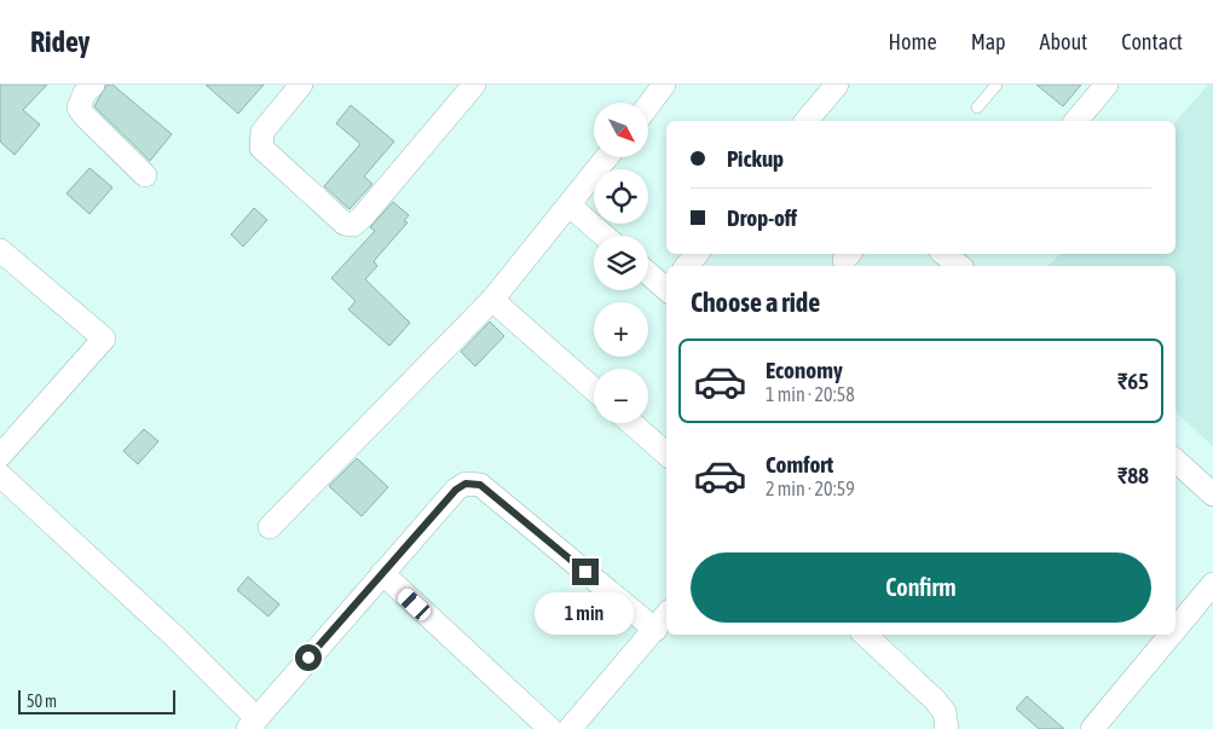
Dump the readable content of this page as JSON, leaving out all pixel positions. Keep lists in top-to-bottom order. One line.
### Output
{"scale_bar":"50 m","north":"bottom right","page":{"header":"Ridey","nav":["Home","Map","About","Contact"],"map_buttons":["+","−"],"banner":["Pickup","Drop-off"],"heading":"Choose a ride","list":[{"name":"Economy","note":"1 min · 20:58","value":"₹65"},{"name":"Comfort","note":"2 min · 20:59","value":"₹88"}],"buttons":"Confirm","bubble":"1 min","scale":"50 m"}}
